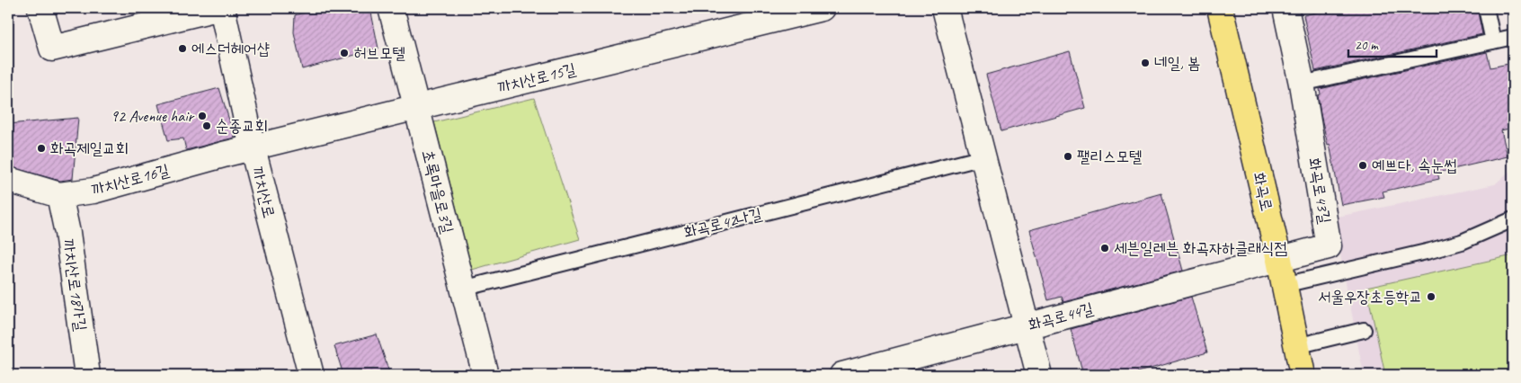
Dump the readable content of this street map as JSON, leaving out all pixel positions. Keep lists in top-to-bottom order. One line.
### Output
{"streets":{"main road":["화곡로"],"street":["까치산로15길","까치산로16길","화곡로43길","초록마을로3길","까치산로","까치산로18가길","화곡로44길"],"lane":["화곡로42나길"]},"crossings":[["까치산로15길","까치산로16길"],["까치산로15길","초록마을로3길"],["까치산로15길","까치산로"],["까치산로16길","까치산로"],["까치산로16길","까치산로18가길"],["화곡로43길","화곡로"],["화곡로43길","화곡로44길"],["초록마을로3길","화곡로42나길"],["화곡로","화곡로44길"]],"places":["에스더헤어샵","허브모텔","네일, 봄","92 Avenue hair","순종교회","화곡제일교회","팰리스모텔","예쁘다, 속눈썹","세븐일레븐 화곡자하클래식점","서울우장초등학교"],"scale_bar":"20 m"}
